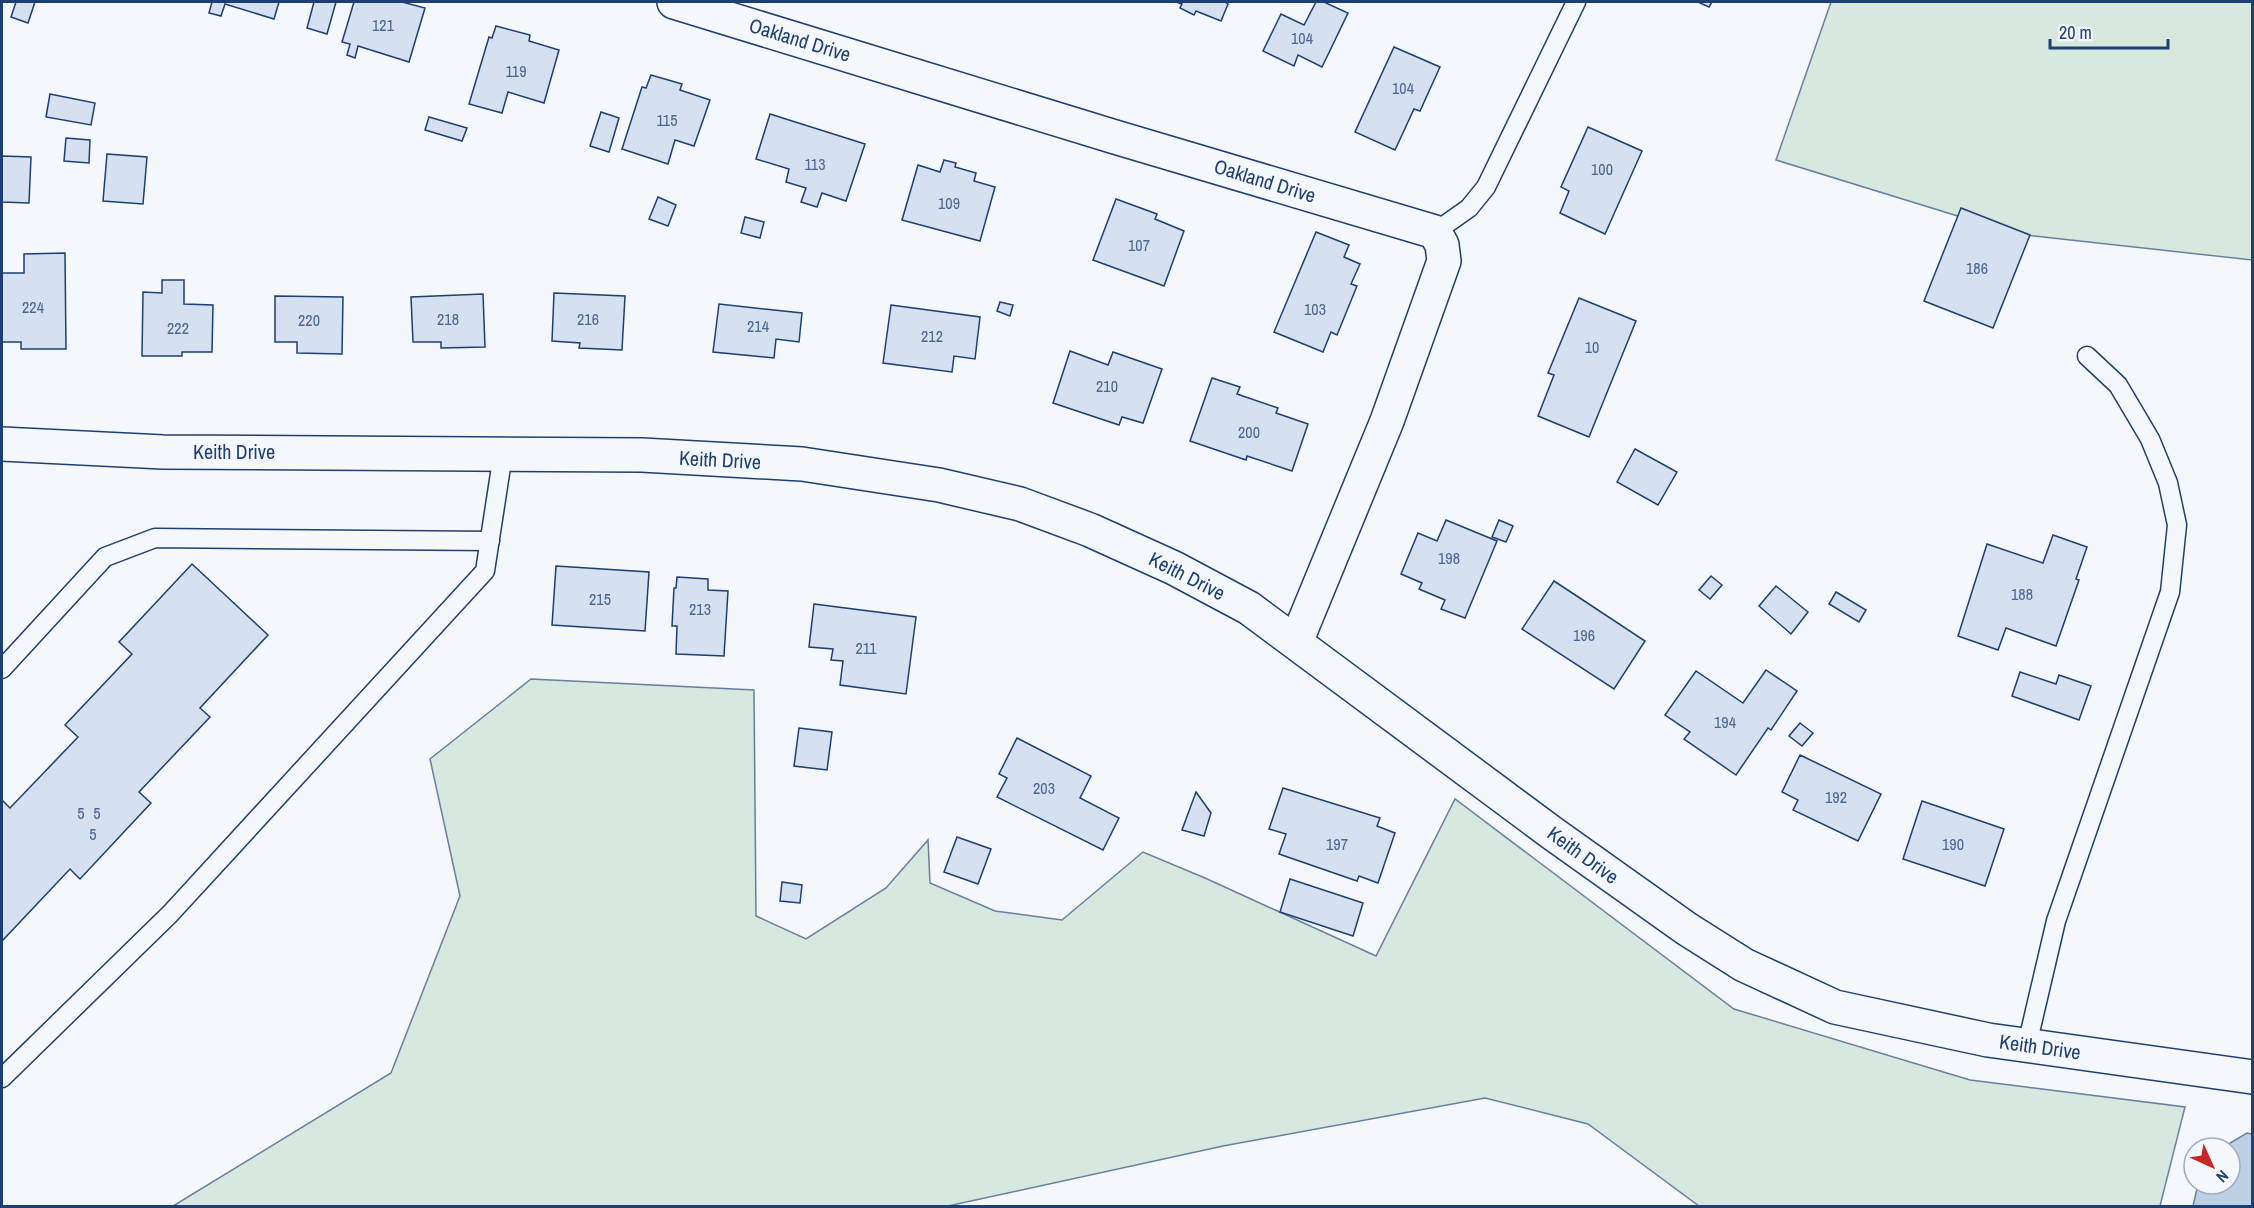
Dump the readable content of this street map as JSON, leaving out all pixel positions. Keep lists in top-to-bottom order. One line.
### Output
{"streets":{"street":["Oakland Drive","Keith Drive"]},"house_numbers":["121","104","119","104","115","113","100","109","107","186","224","103","218","216","220","214","222","212","10","210","200","198","188","215","213","196","211","194","203","192","5","5","5","197","190"],"scale_bar":"20 m","north":"bottom right"}
